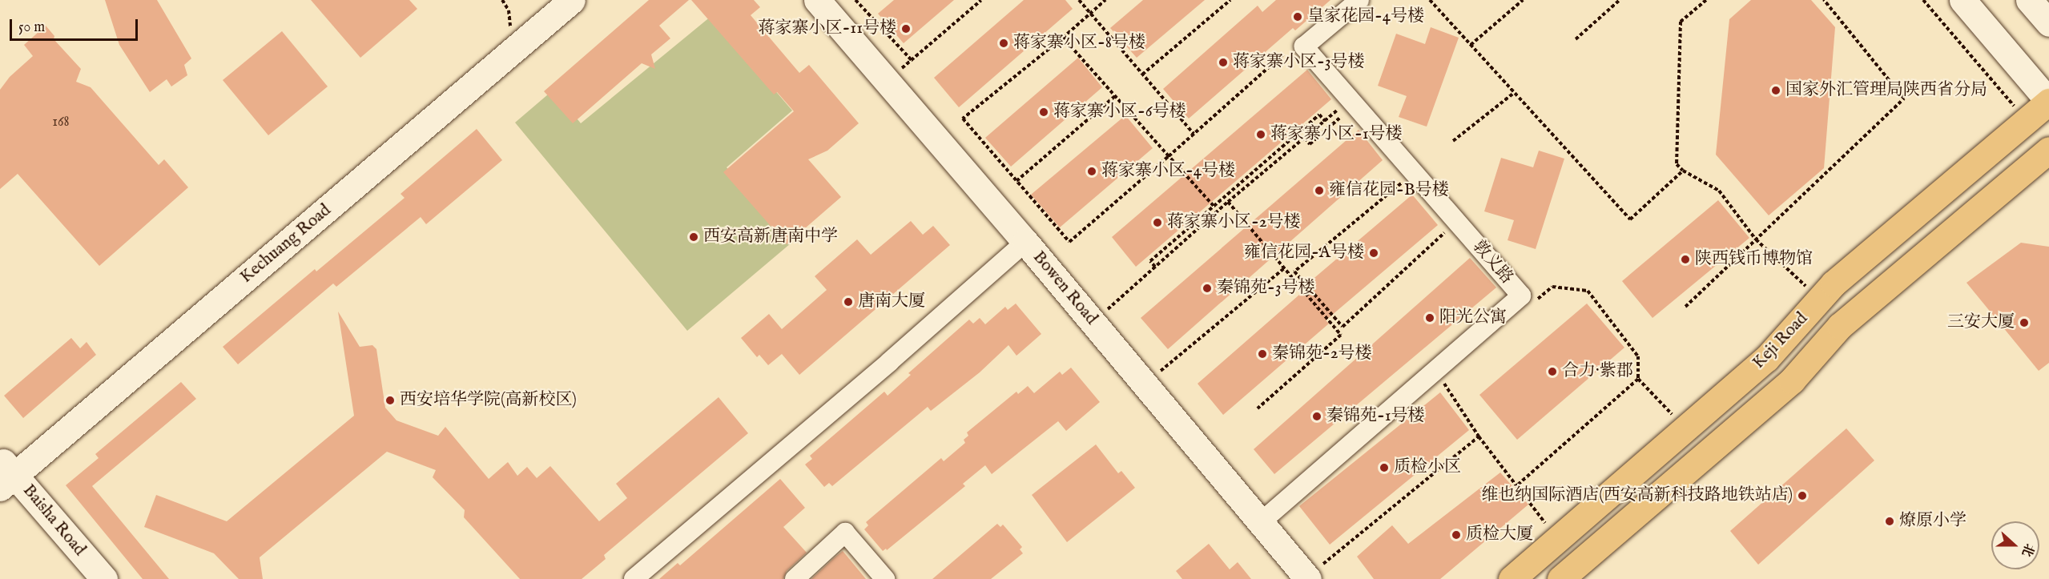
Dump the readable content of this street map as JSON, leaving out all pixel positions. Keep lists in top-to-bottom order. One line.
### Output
{"streets":{"main road":["Keji Road"],"street":["Kechuang Road","敦义路","Bowen Road","Baisha Road"]},"crossings":[["Kechuang Road","Baisha Road"],["敦义路","Bowen Road"]],"places":["皇家花园-4号楼","蒋家寨小区-11号楼","蒋家寨小区-8号楼","蒋家寨小区-3号楼","国家外汇管理局陕西省分局","蒋家寨小区-6号楼","蒋家寨小区-1号楼","蒋家寨小区-4号楼","雍信花园-B号楼","蒋家寨小区-2号楼","西安高新唐南中学","雍信花园-A号楼","陕西钱币博物馆","秦锦苑-3号楼","唐南大厦","阳光公寓","三安大厦","秦锦苑-2号楼","合力·紫郡","西安培华学院(高新校区)","秦锦苑-1号楼","质检小区","维也纳国际酒店(西安高新科技路地铁站店)","燎原小学","质检大厦"],"house_numbers":["168"],"scale_bar":"50 m","north":"right"}
